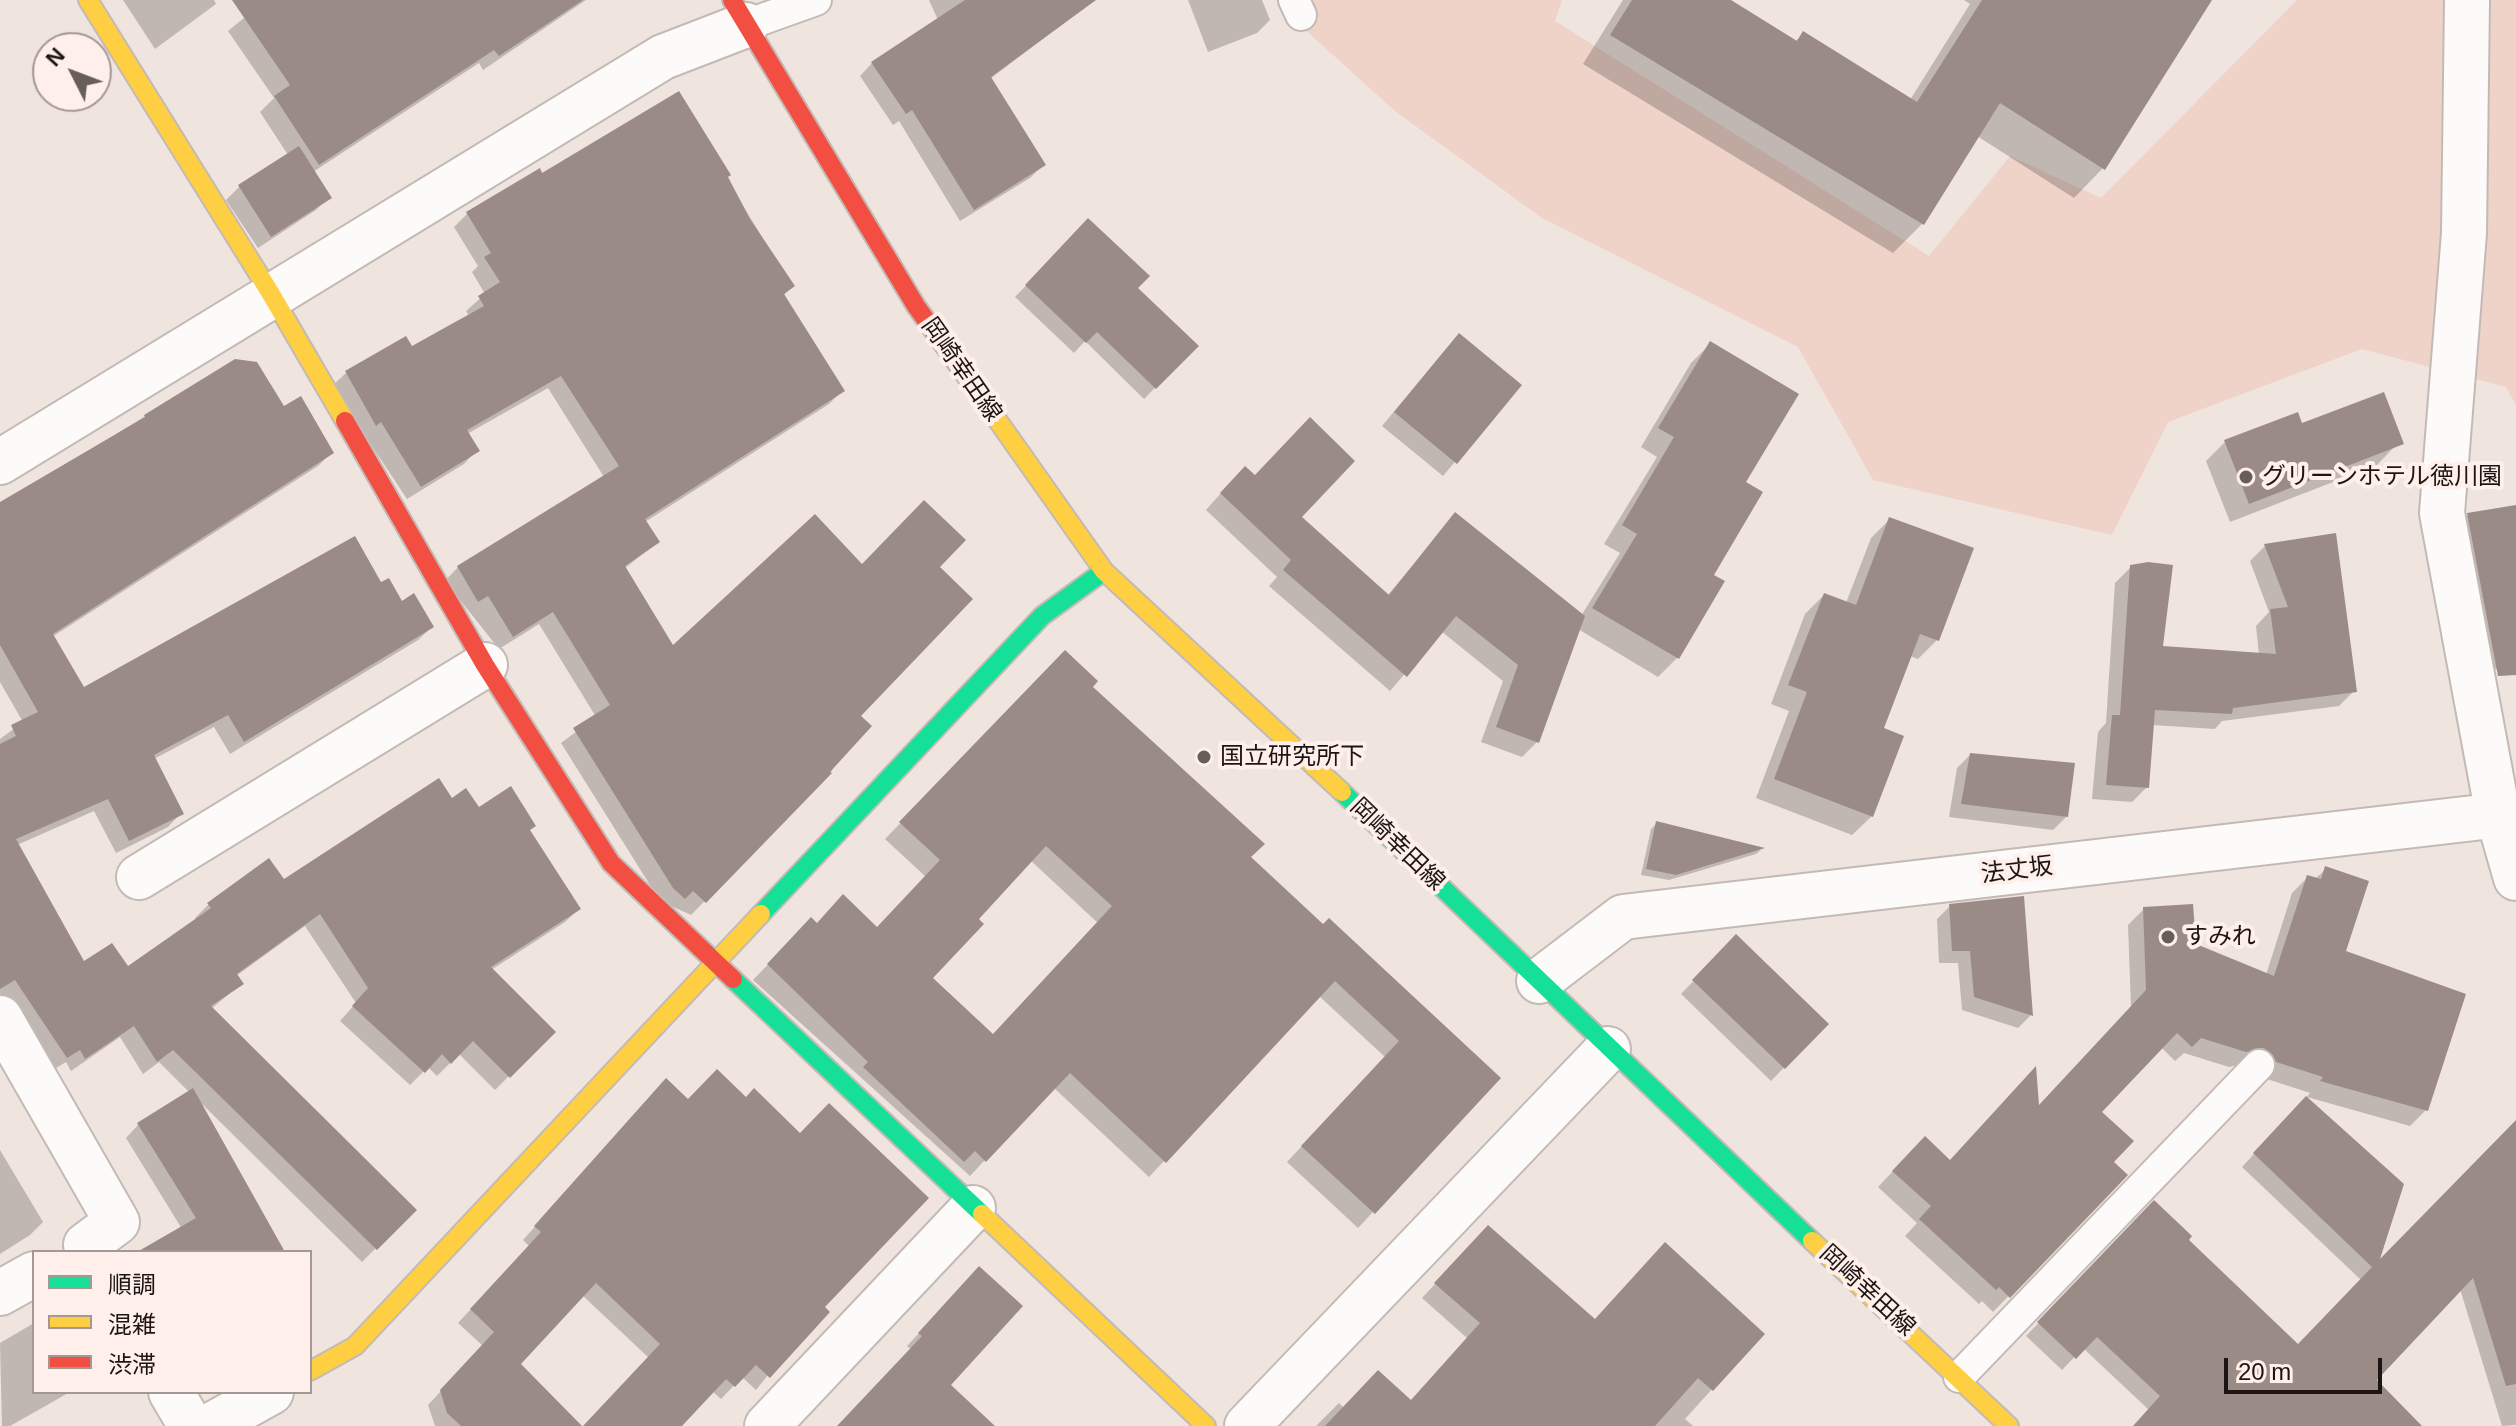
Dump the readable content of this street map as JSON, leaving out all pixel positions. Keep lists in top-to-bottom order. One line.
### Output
{"streets":{"street":["岡崎幸田線","法丈坂"]},"crossings":[["岡崎幸田線","法丈坂"]],"places":["グリーンホテル徳川園","国立研究所下","すみれ"],"legend":["順調","混雑","渋滞"],"scale_bar":"20 m","north":"top left"}
